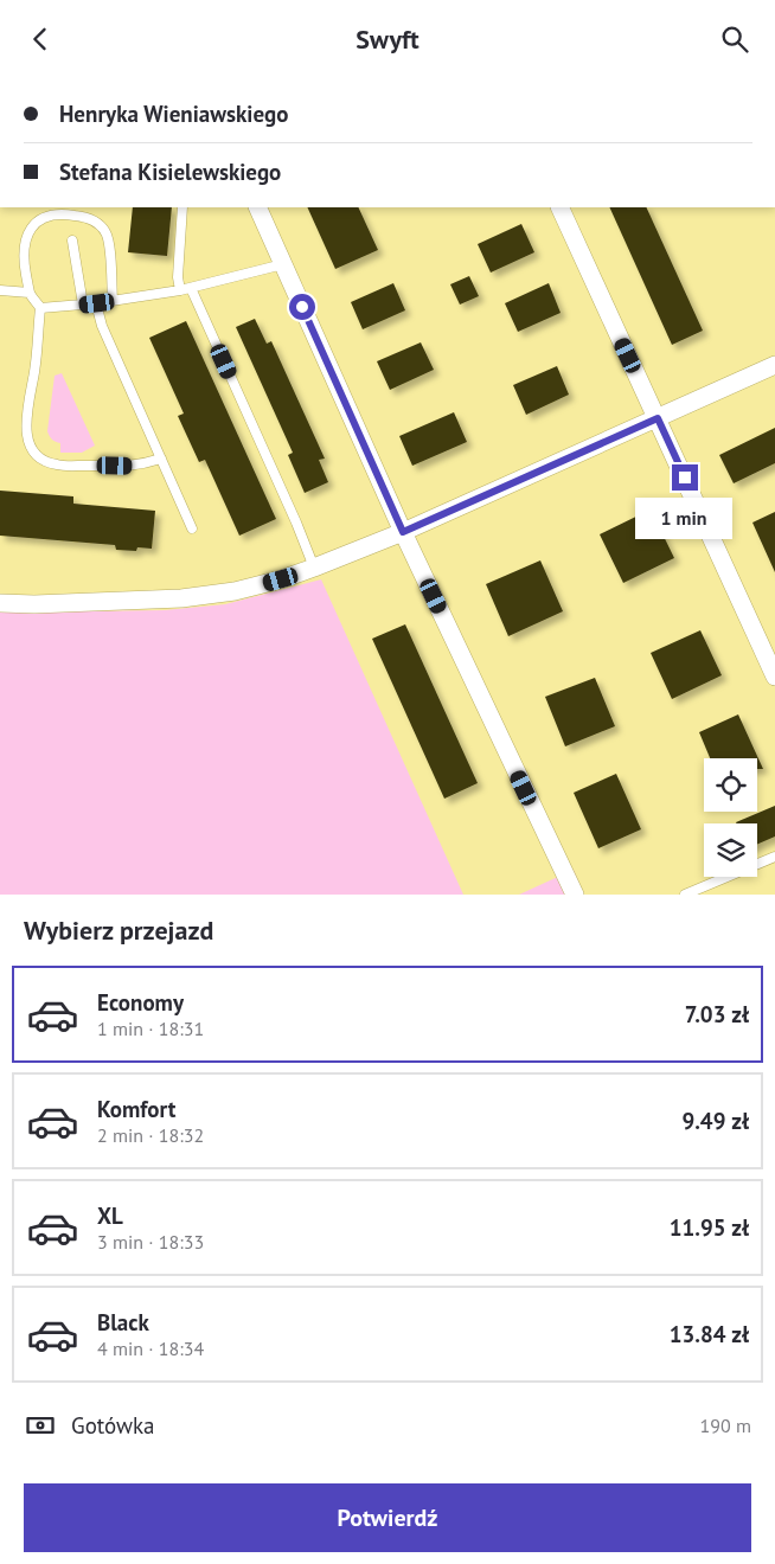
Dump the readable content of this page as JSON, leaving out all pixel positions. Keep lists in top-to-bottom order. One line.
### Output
{"page":{"header":"Swyft","banner":["Henryka Wieniawskiego","Stefana Kisielewskiego"],"bubble":"1 min","heading":"Wybierz przejazd","list":[{"name":"Economy","note":"1 min · 18:31","value":"7.03 zł"},{"name":"Komfort","note":"2 min · 18:32","value":"9.49 zł"},{"name":"XL","note":"3 min · 18:33","value":"11.95 zł"},{"name":"Black","note":"4 min · 18:34","value":"13.84 zł"}],"pay":["Gotówka","190 m"],"buttons":"Potwierdź"}}
